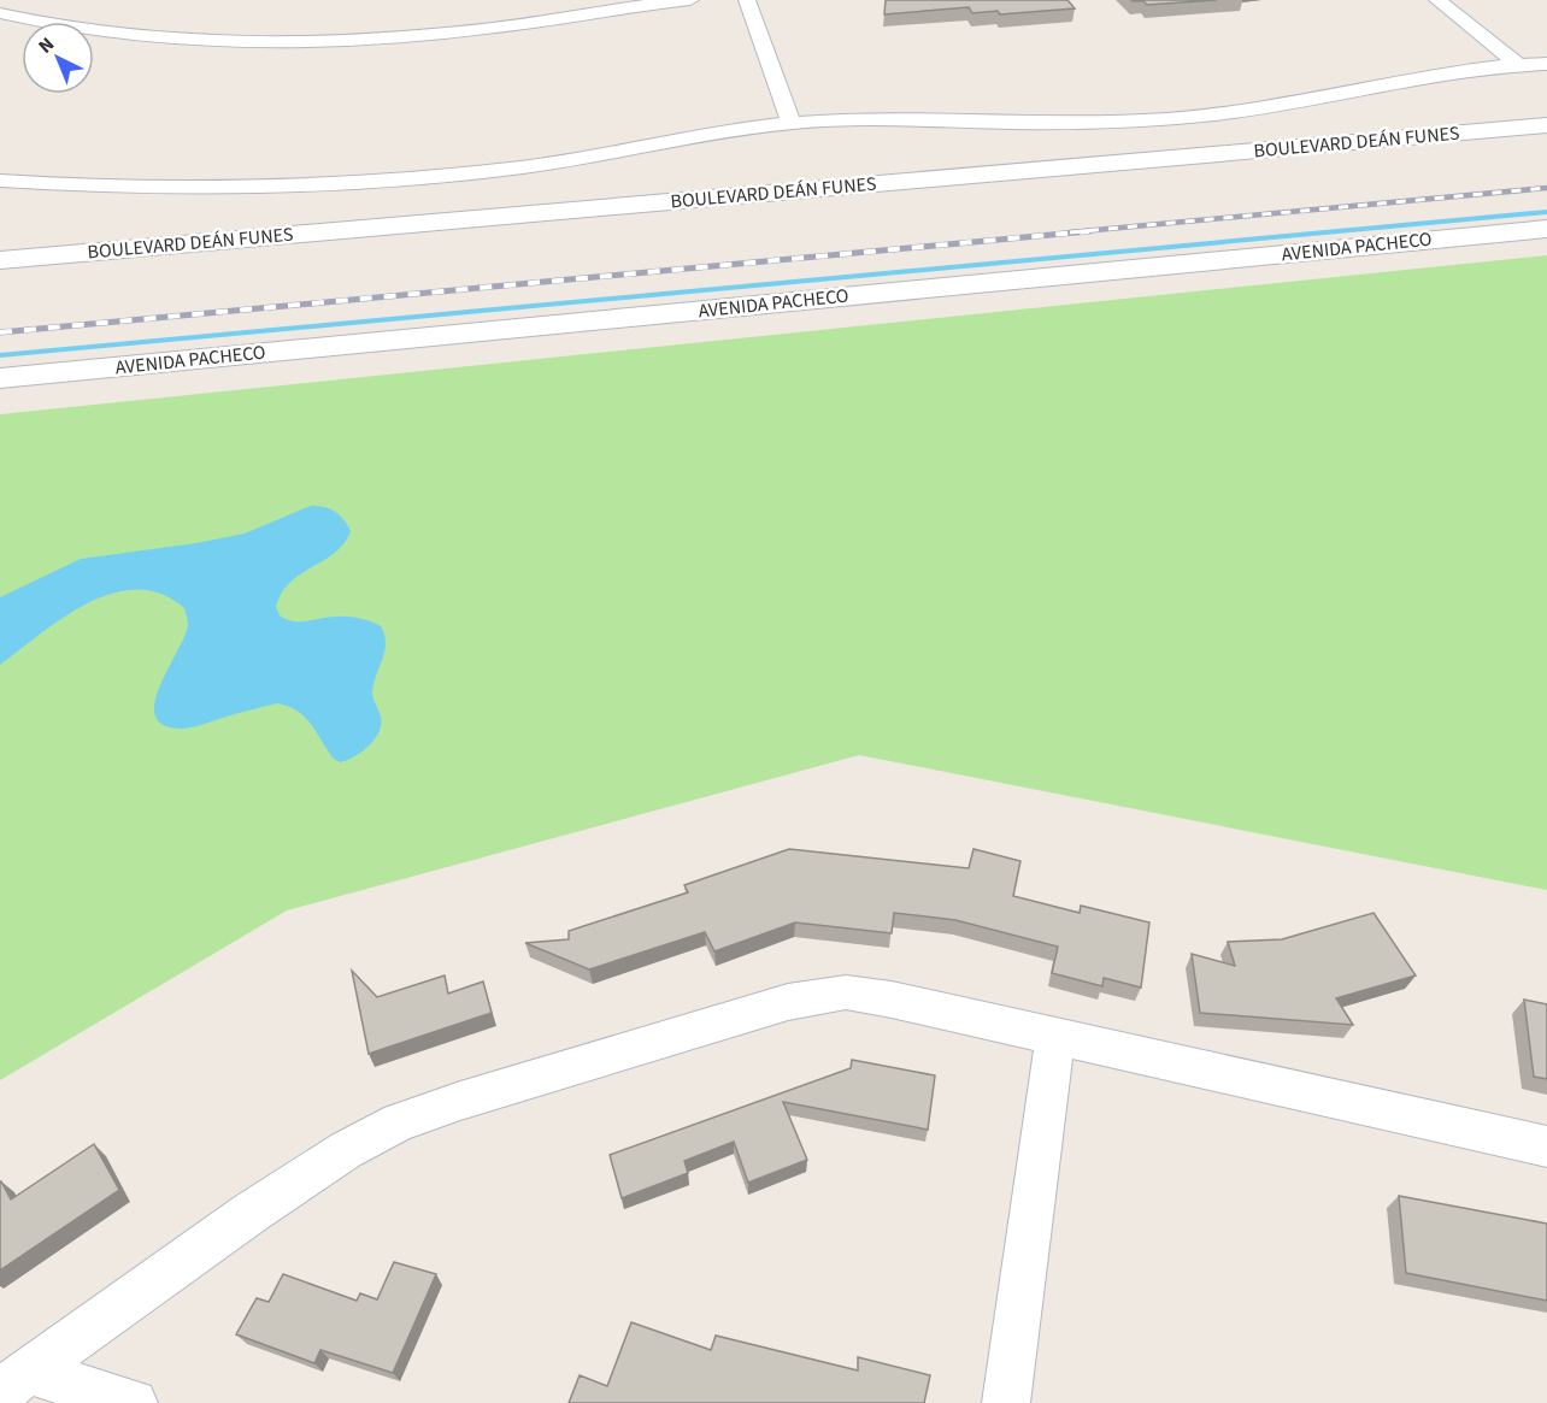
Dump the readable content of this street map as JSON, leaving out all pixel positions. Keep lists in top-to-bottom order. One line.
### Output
{"streets":{"main road":["BOULEVARD DEÁN FUNES","AVENIDA PACHECO"]},"north":"top left"}
